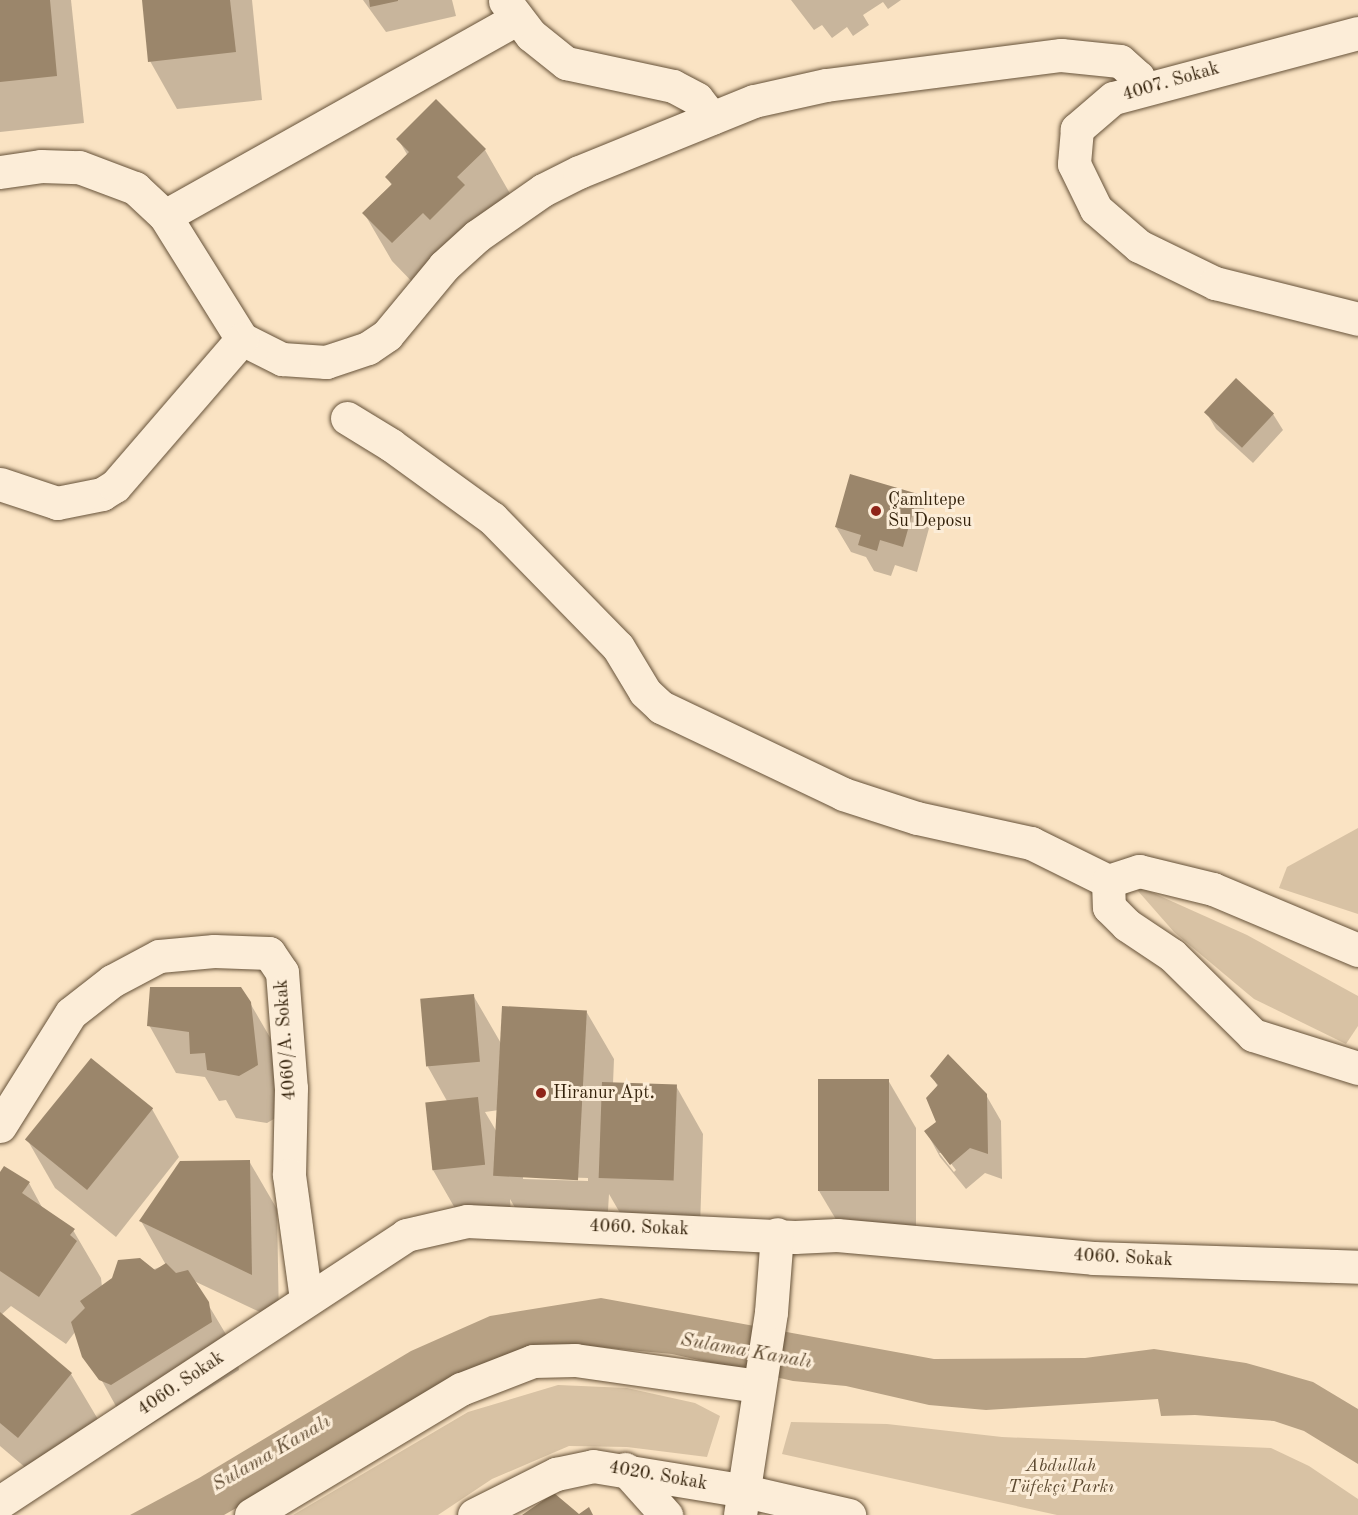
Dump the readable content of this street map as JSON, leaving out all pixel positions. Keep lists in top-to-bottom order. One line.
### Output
{"streets":{"street":["4007. Sokak","4060/A. Sokak","4060. Sokak","4020. Sokak"]},"crossings":[["4060/A. Sokak","4060. Sokak"]],"water":["Sulama Kanalı"],"parks":["Abdullah Tüfekçi Parkı"],"places":["Çamlıtepe Su Deposu","Hiranur Apt."]}
